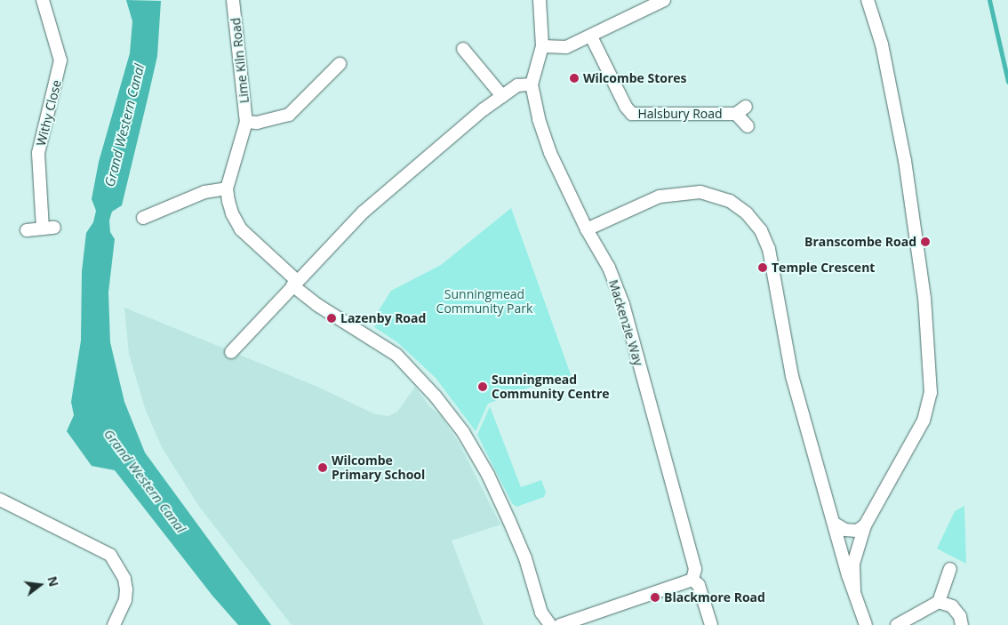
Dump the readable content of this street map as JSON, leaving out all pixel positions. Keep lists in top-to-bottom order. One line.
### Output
{"streets":{"street":["Lime Kiln Road","Withy Close","Halsbury Road","Mackenzie Way"]},"water":["Grand Western Canal"],"parks":["Sunningmead Community Park"],"places":["Wilcombe Stores","Branscombe Road","Temple Crescent","Lazenby Road","Sunningmead Community Centre","Wilcombe Primary School","Blackmore Road"],"north":"right"}
